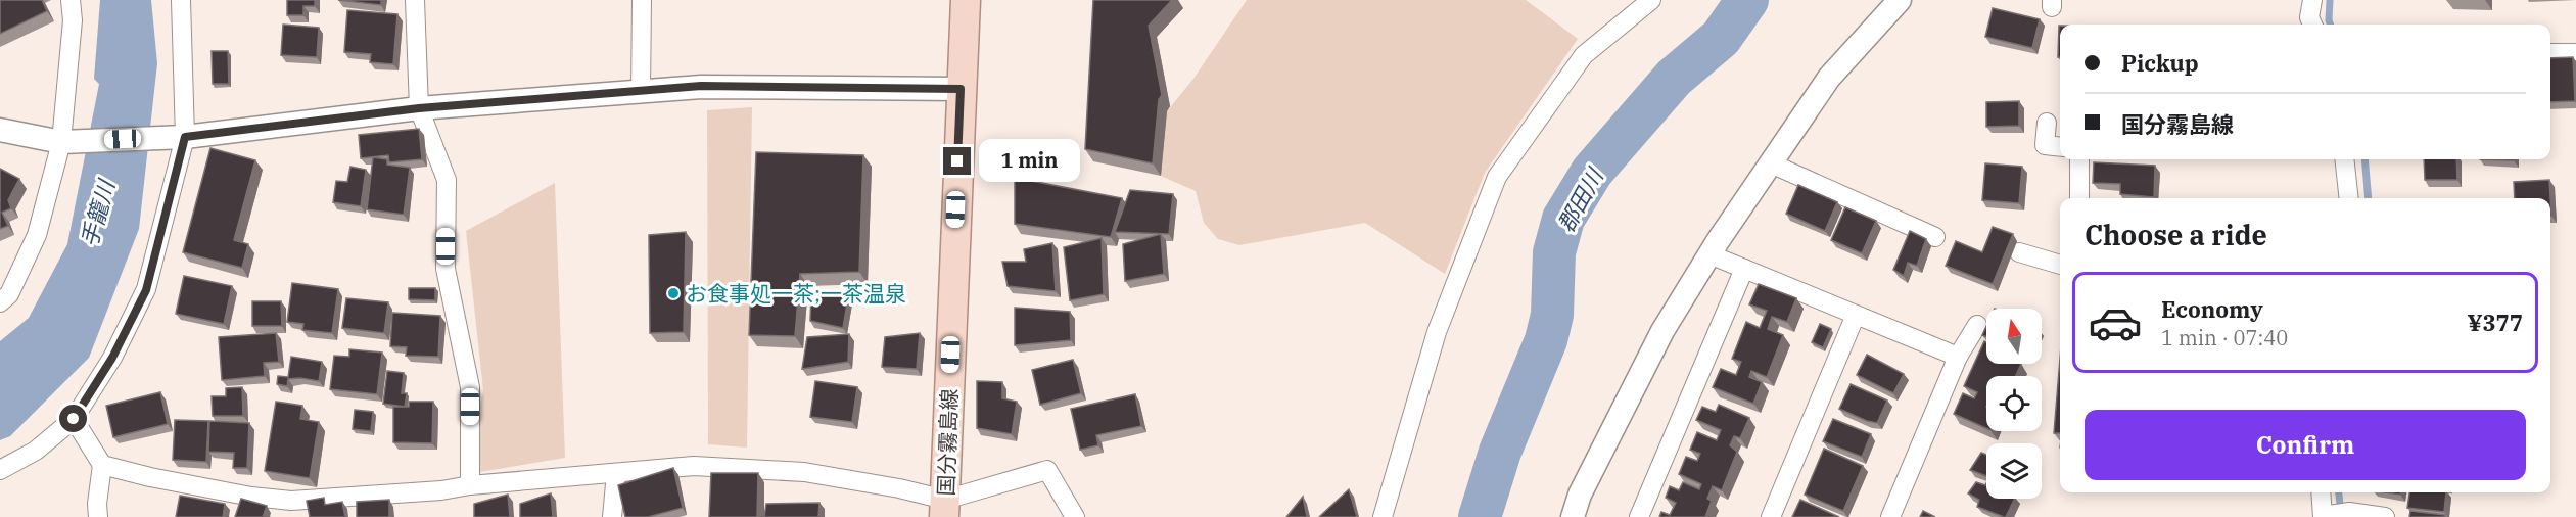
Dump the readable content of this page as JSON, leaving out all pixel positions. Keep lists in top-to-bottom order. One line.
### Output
{"streets":{"main road":["国分霧島線"]},"water":["郡田川","手籠川"],"places":["お食事処一茶;一茶温泉"],"north":"top","page":{"banner":["Pickup","国分霧島線"],"bubble":"1 min","heading":"Choose a ride","list":[{"name":"Economy","note":"1 min · 07:40","value":"¥377"}],"buttons":"Confirm"}}
